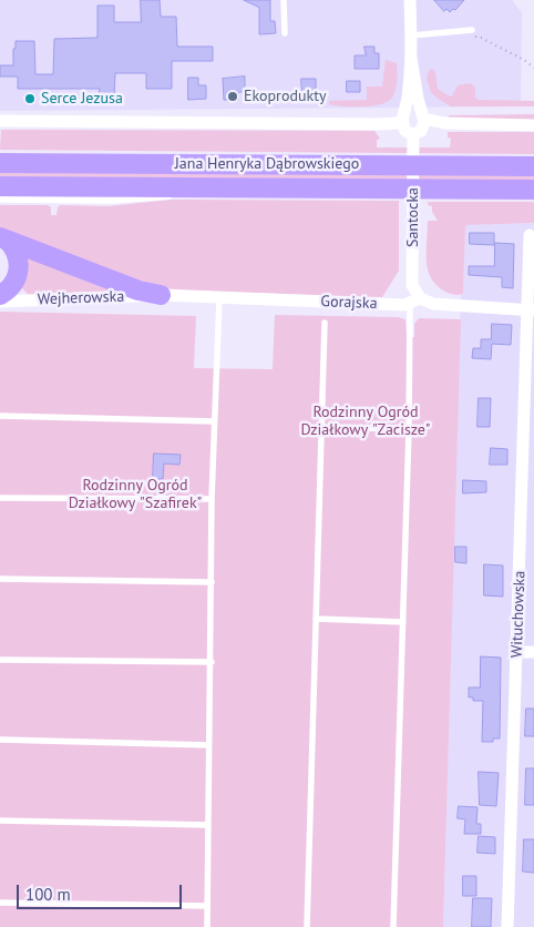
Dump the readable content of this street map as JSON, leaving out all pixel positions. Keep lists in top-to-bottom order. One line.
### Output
{"streets":{"main road":["Jana Henryka Dąbrowskiego"],"street":["Santocka","Wejherowska","Gorajska","Wituchowska"]},"crossings":[["Santocka","Gorajska"],["Wejherowska","Gorajska"],["Gorajska","Wituchowska"]],"parks":["Rodzinny Ogród Działkowy \"Zacisze\"","Rodzinny Ogród Działkowy \"Szafirek\""],"places":["Ekoprodukty","Serce Jezusa"],"scale_bar":"100 m"}
